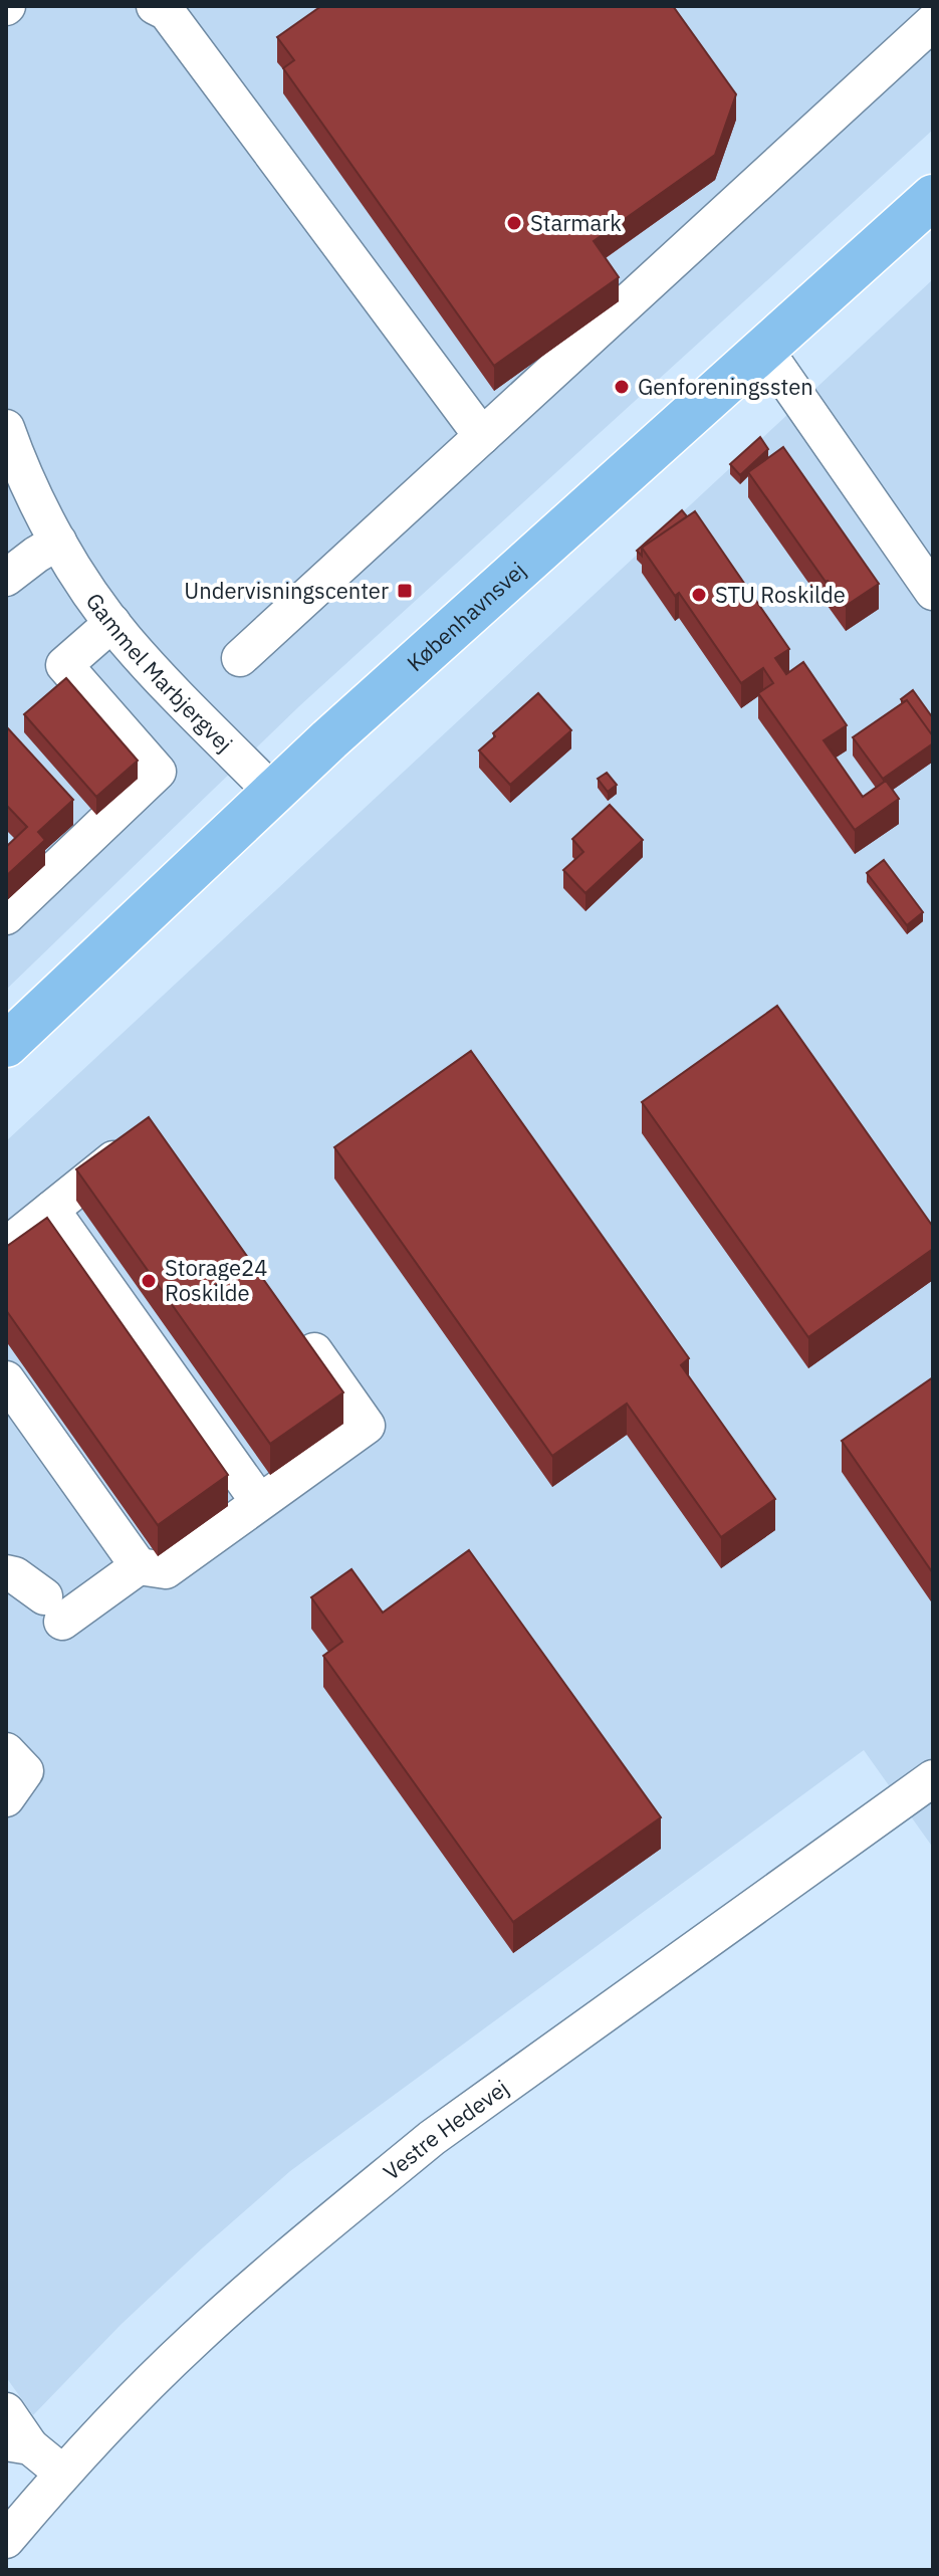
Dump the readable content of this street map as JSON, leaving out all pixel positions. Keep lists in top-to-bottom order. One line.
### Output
{"streets":{"main road":["Københavnsvej"],"street":["Gammel Marbjergvej","Vestre Hedevej"]},"crossings":[["Københavnsvej","Gammel Marbjergvej"]],"places":{"other":["Starmark","Genforeningssten","STU Roskilde","Storage24 Roskilde"],"transit":["Undervisningscenter"]}}
